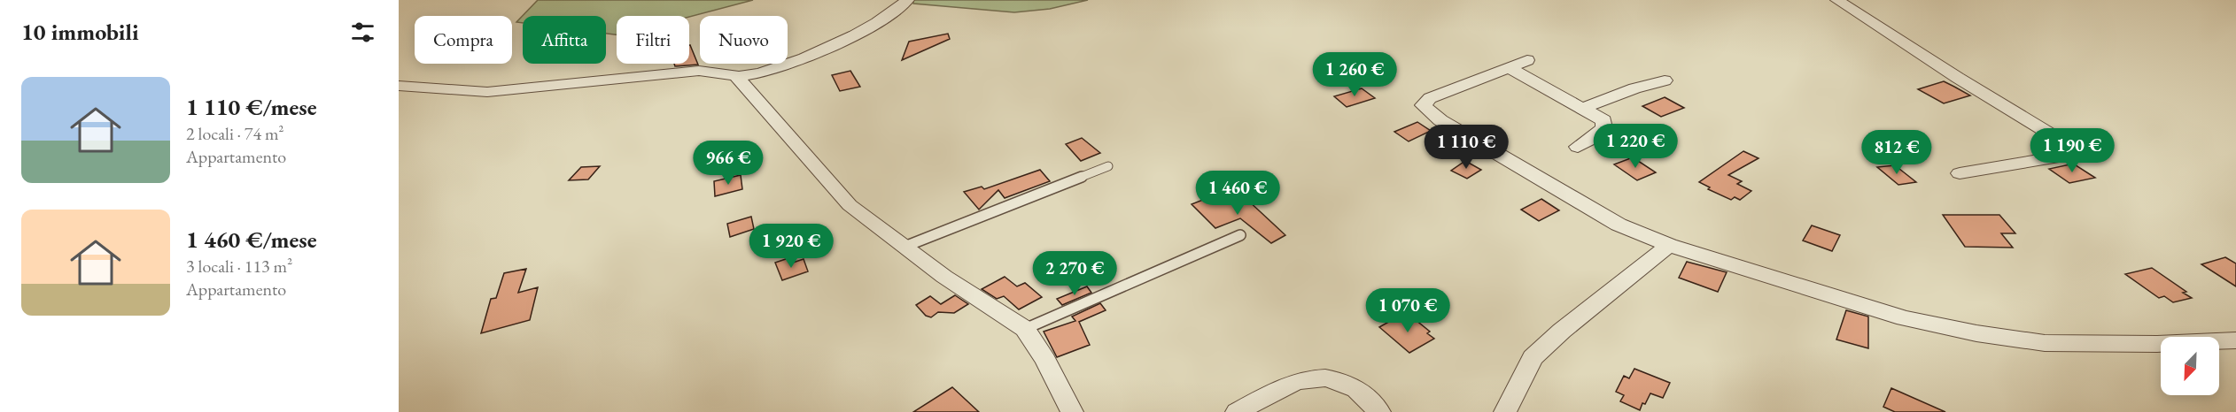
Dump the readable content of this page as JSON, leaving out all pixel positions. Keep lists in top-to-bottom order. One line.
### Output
{"north":"bottom left","page":{"heading":"10 immobili","chip":["Compra","Affitta","Filtri","Nuovo"],"price":["1 260 €","1 220 €","1 110 €","1 190 €","812 €","966 €","1 460 €","1 920 €","2 270 €","1 070 €"],"list":[{"name":"1 110 €/mese","note":"2 locali · 74 m² · Appartamento"},{"name":"1 460 €/mese","note":"3 locali · 113 m² · Appartamento"}]}}
